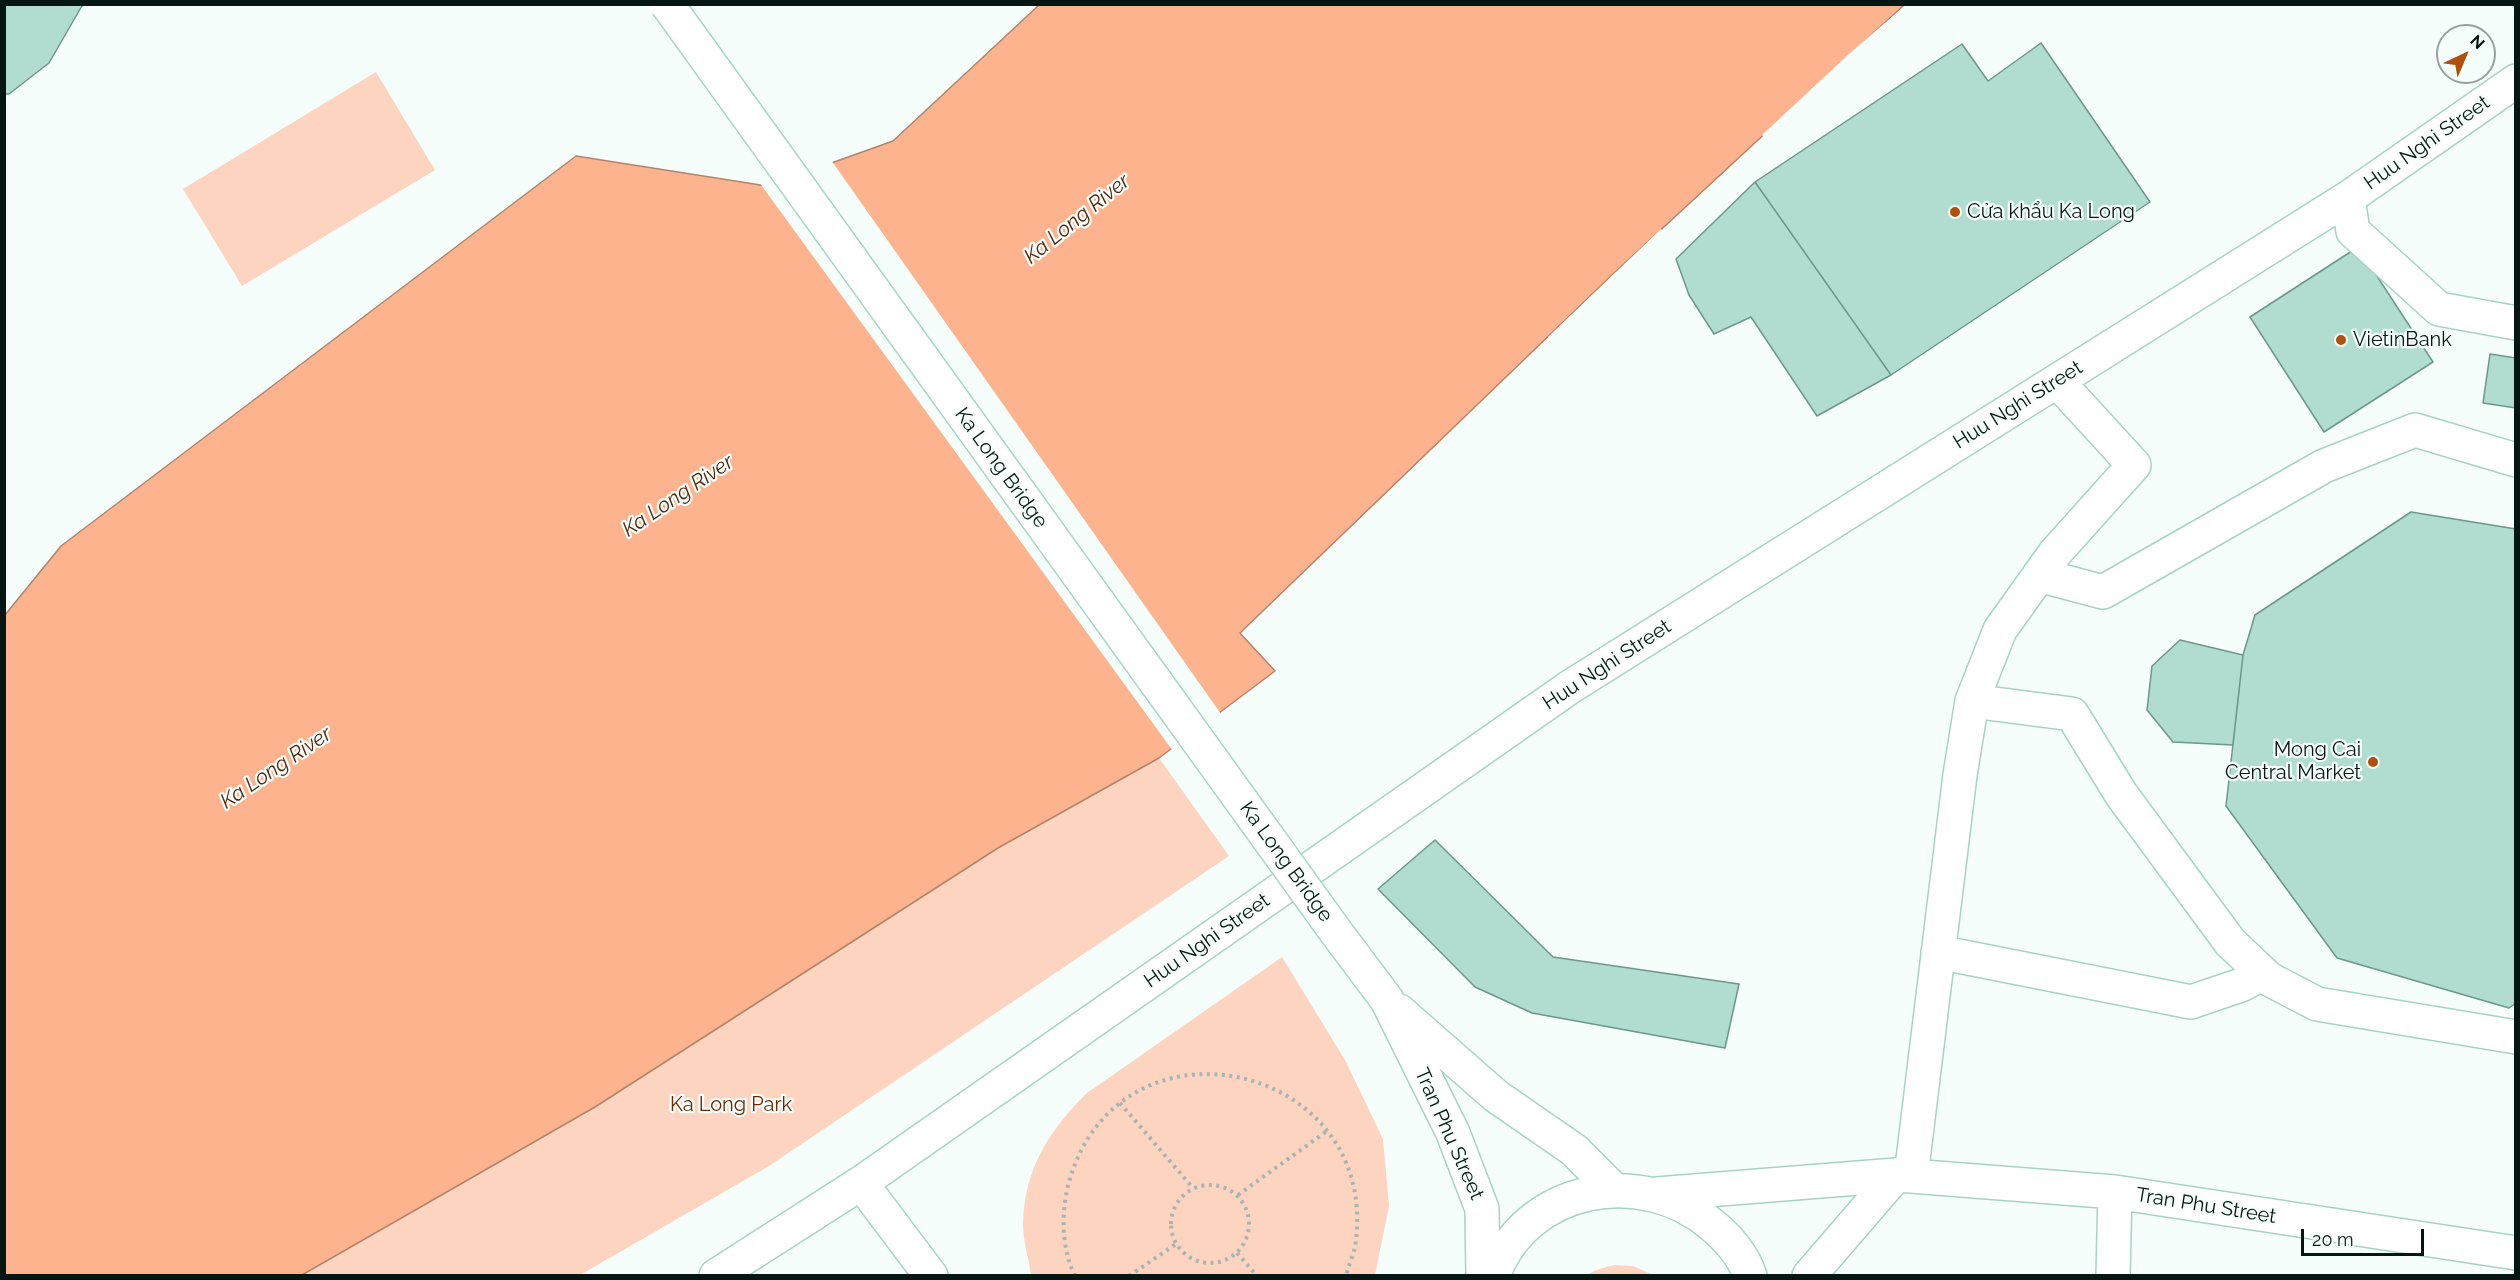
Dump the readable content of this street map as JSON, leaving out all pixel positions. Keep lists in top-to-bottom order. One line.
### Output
{"streets":{"street":["Huu Nghi Street","Ka Long Bridge","Tran Phu Street"]},"crossings":[["Ka Long Bridge","Tran Phu Street"]],"water":["Ka Long River"],"parks":["Ka Long Park"],"places":["Cửa khẩu Ka Long","VietinBank","Mong Cai Central Market"],"scale_bar":"20 m","north":"top right"}
